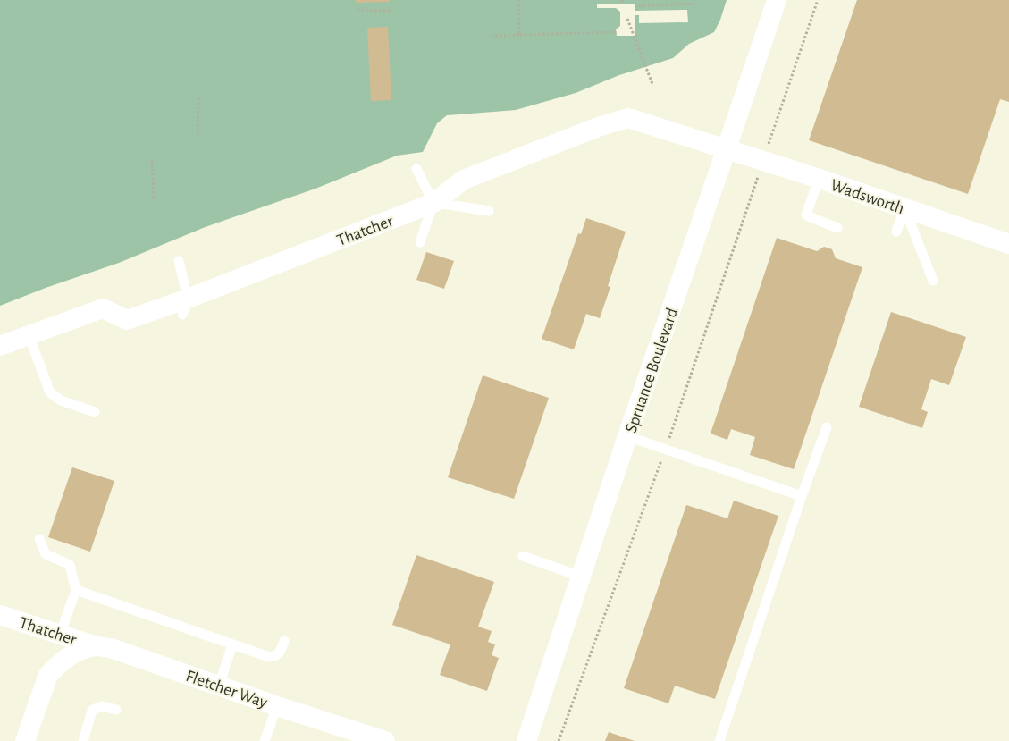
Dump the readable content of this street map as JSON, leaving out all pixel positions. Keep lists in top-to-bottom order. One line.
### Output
{"streets":{"street":["Wadsworth","Thatcher","Spruance Boulevard","Fletcher Way"]},"crossings":[["Wadsworth","Thatcher"],["Wadsworth","Spruance Boulevard"],["Thatcher","Spruance Boulevard"],["Thatcher","Fletcher Way"]]}
